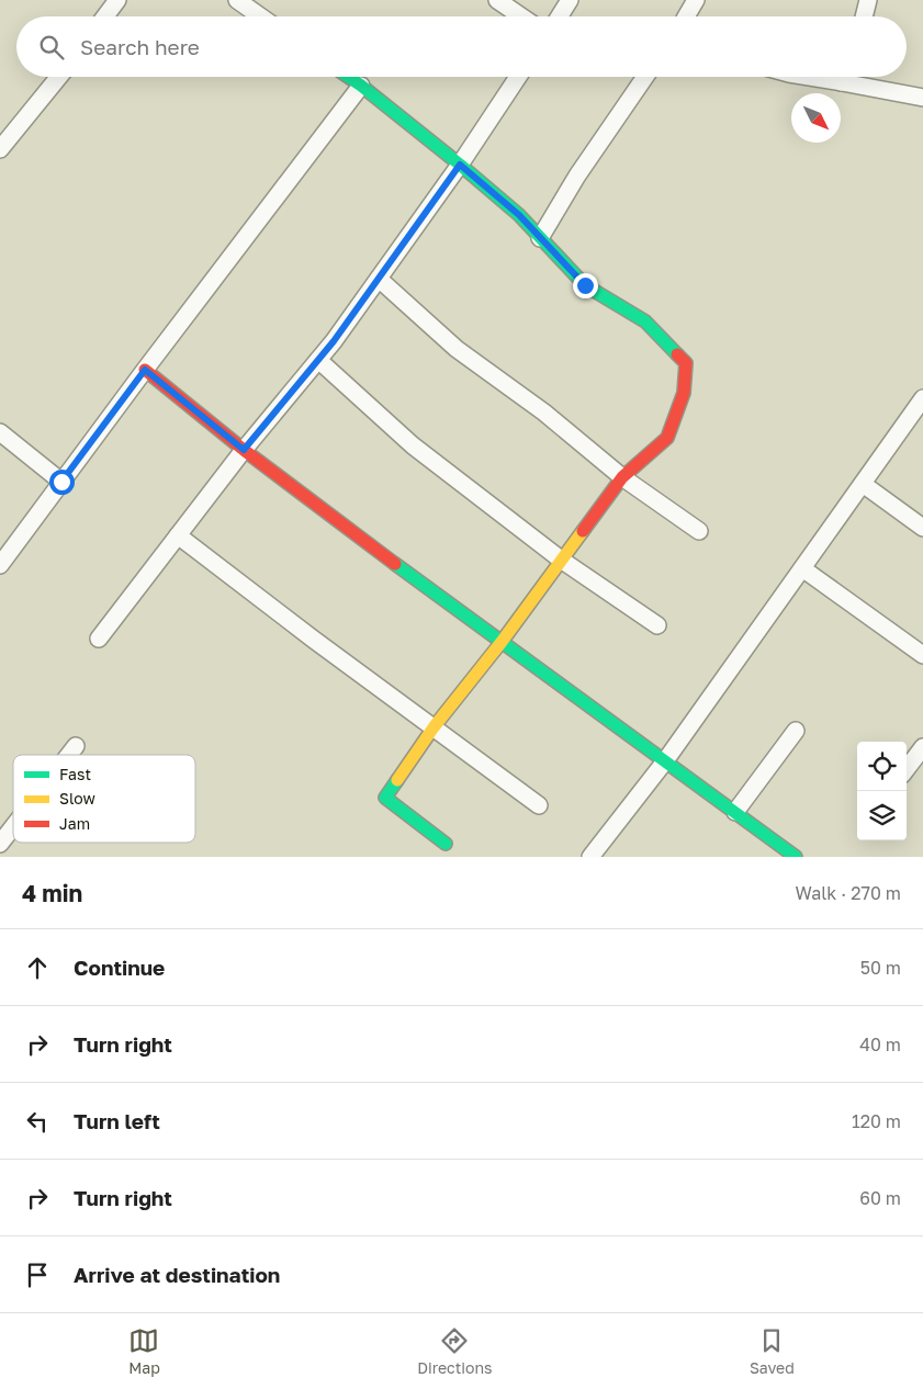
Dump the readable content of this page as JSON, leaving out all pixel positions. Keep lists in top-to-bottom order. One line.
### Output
{"legend":["Fast","Slow","Jam"],"north":"bottom right","page":{"search":"Search here","heading":["4 min","Walk · 270 m"],"list":[["Continue","50 m"],["Turn right","40 m"],["Turn left","120 m"],["Turn right","60 m"],"Arrive at destination"],"nav":["Map","Directions","Saved"]}}
